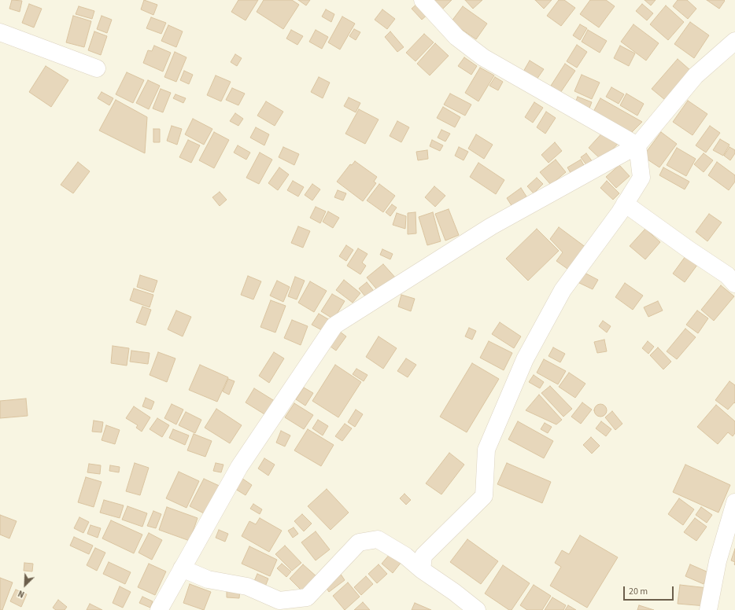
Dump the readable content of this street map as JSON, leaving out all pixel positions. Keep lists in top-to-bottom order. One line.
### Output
{"scale_bar":"20 m","north":"bottom left"}
